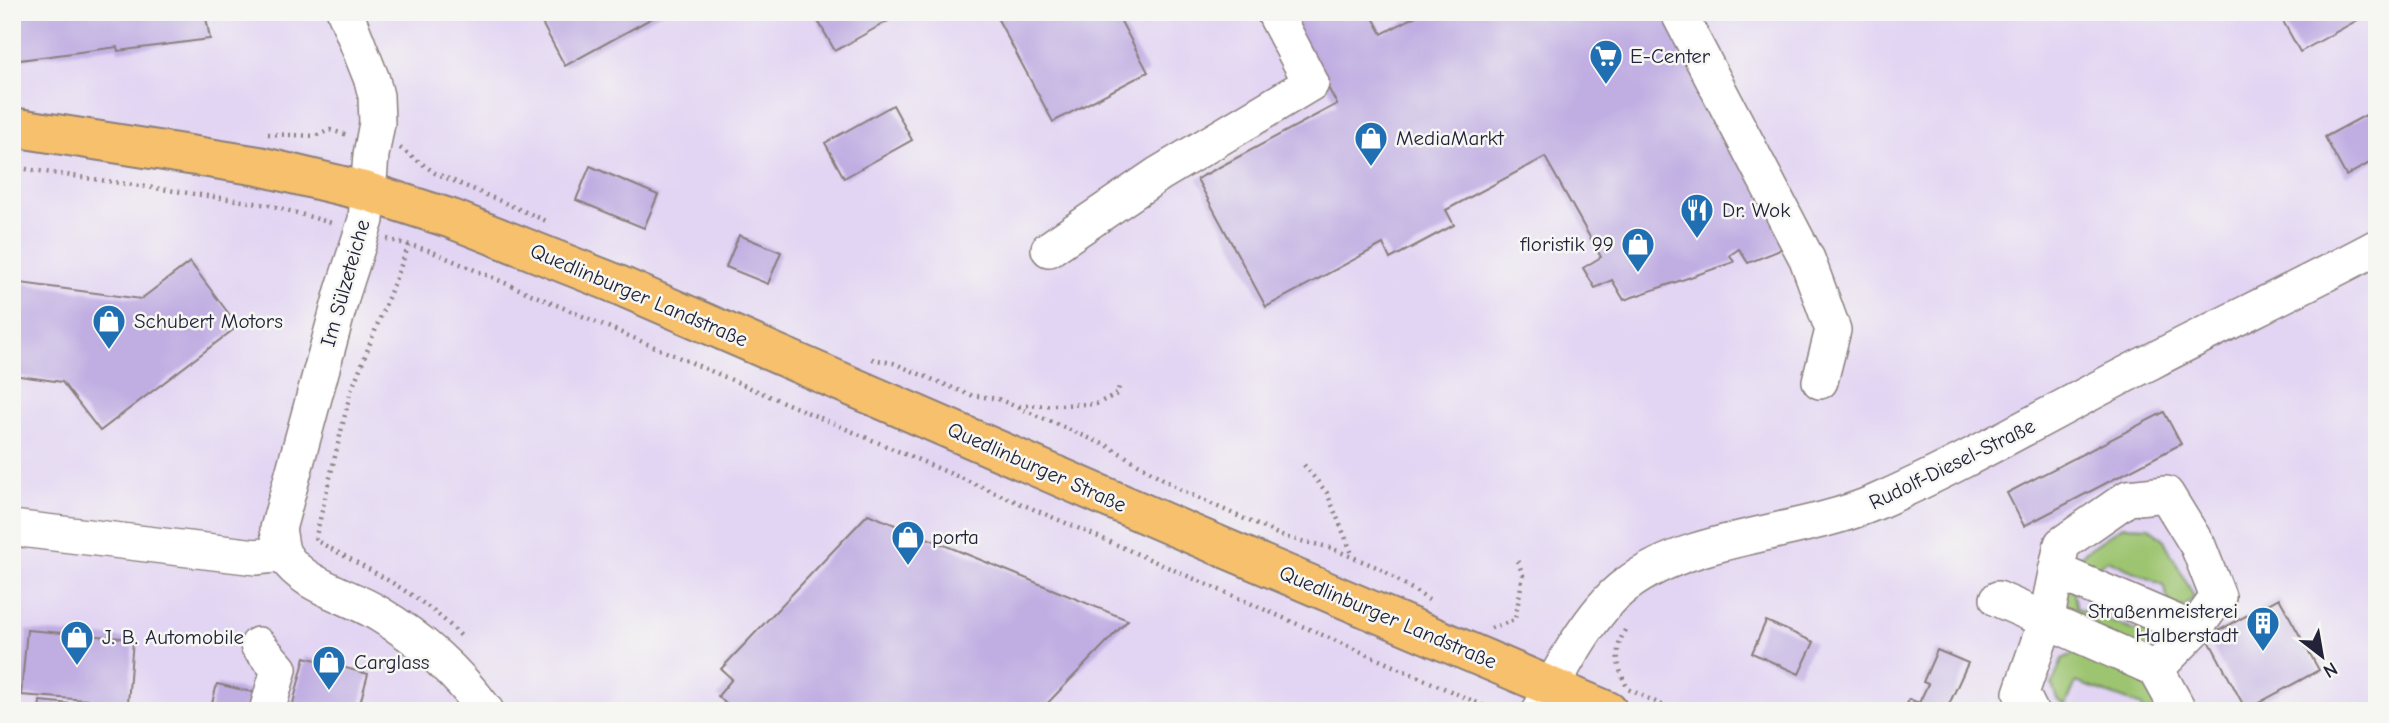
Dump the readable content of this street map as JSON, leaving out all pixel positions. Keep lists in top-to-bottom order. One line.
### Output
{"streets":{"main road":["Quedlinburger Landstraße","Quedlinburger Straße"],"street":["Im Sülzeteiche","Rudolf-Diesel-Straße"]},"crossings":[["Im Sülzeteiche","Quedlinburger Landstraße"],["Quedlinburger Landstraße","Rudolf-Diesel-Straße"],["Quedlinburger Landstraße","Quedlinburger Straße"]],"places":{"supermarket":["E-Center"],"shop":["MediaMarkt","floristik 99","Schubert Motors","porta","J. B. Automobile","Carglass"],"restaurant":["Dr. Wok"],"building":["Straßenmeisterei Halberstadt"]},"north":"bottom right"}
